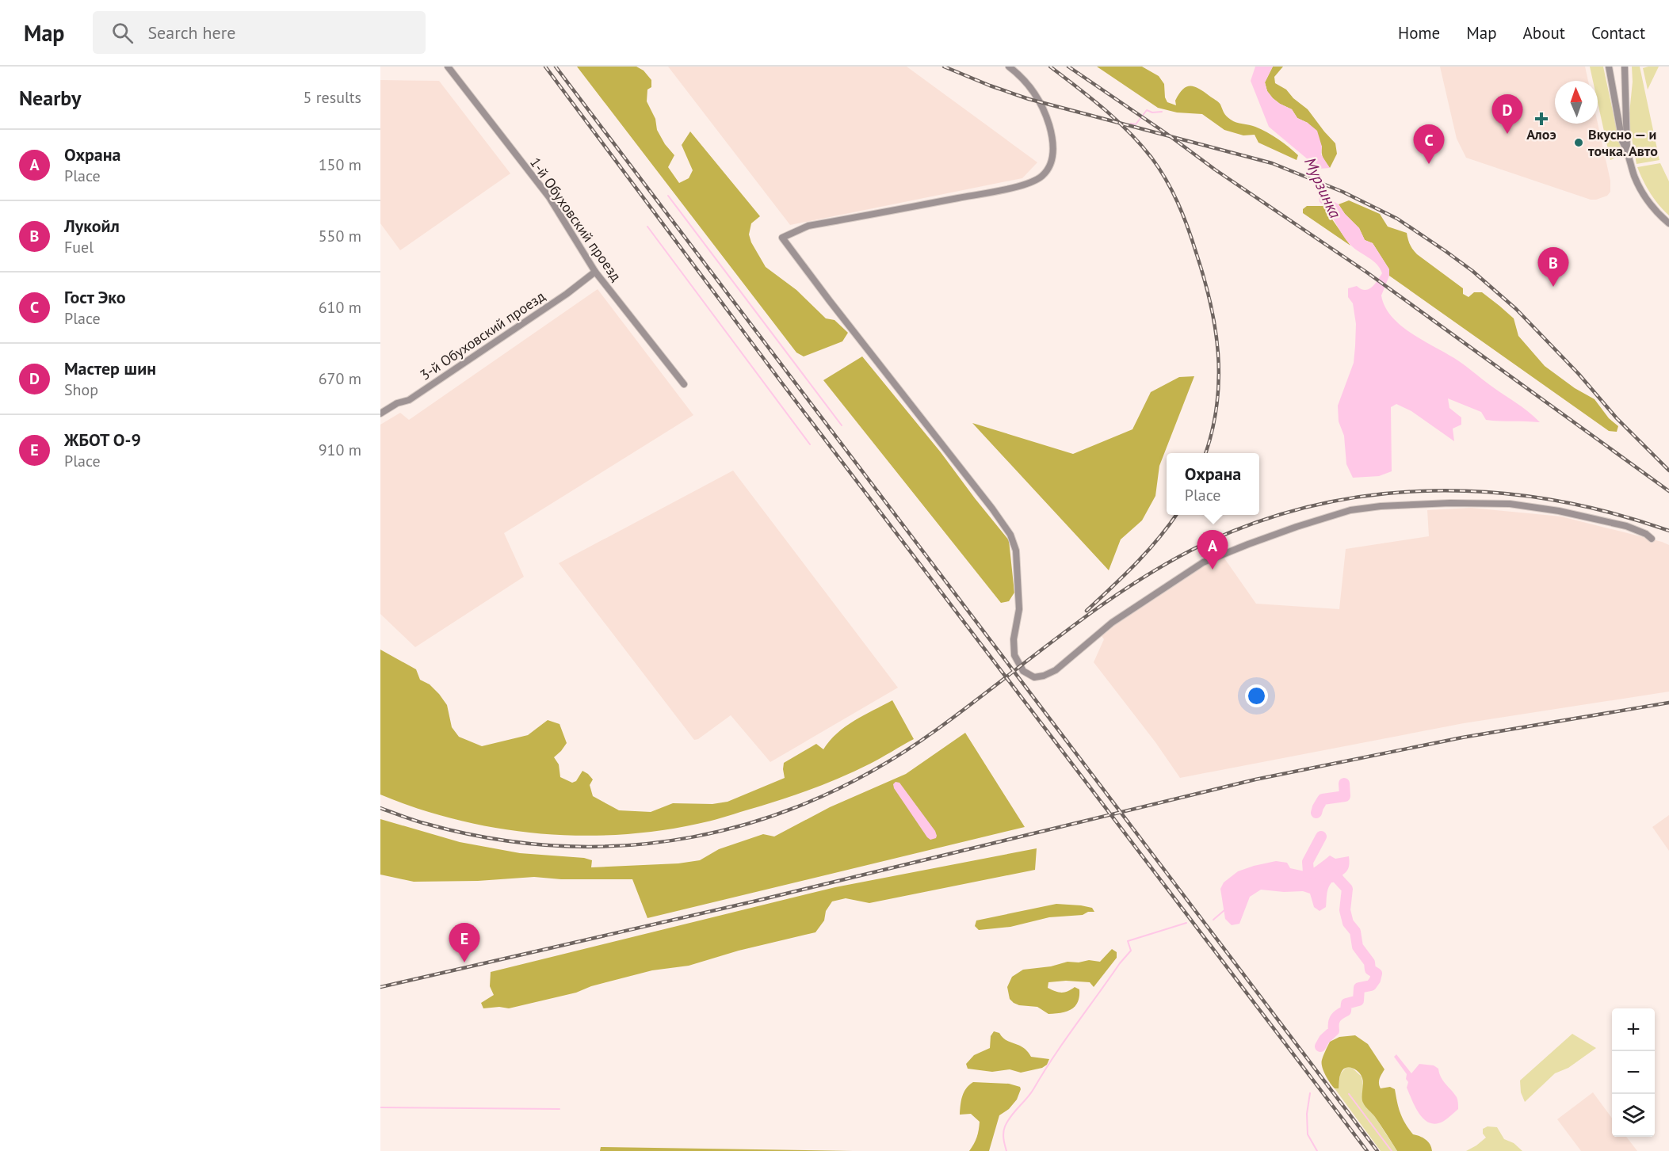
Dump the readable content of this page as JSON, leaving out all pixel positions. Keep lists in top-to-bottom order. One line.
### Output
{"streets":{"street":["1-й Обуховский проезд","3-й Обуховский проезд"]},"crossings":[["1-й Обуховский проезд","3-й Обуховский проезд"]],"water":["Мурзинка"],"places":{"health":["Алоэ"],"other":["Вкусно — и точка. Авто"]},"north":"top","page":{"header":"Map","search":"Search here","nav":["Home","Map","About","Contact"],"heading":["Nearby","5 results"],"pins":["D","C","B","A","E"],"list":[{"mark":"A","name":"Охрана","note":"Place","value":"150 m"},{"mark":"B","name":"Лукойл","note":"Fuel","value":"550 m"},{"mark":"C","name":"Гост Эко","note":"Place","value":"610 m"},{"mark":"D","name":"Мастер шин","note":"Shop","value":"670 m"},{"mark":"E","name":"ЖБОТ О-9","note":"Place","value":"910 m"}],"popup":["Охрана","Place"],"map_buttons":["+","−"]}}
